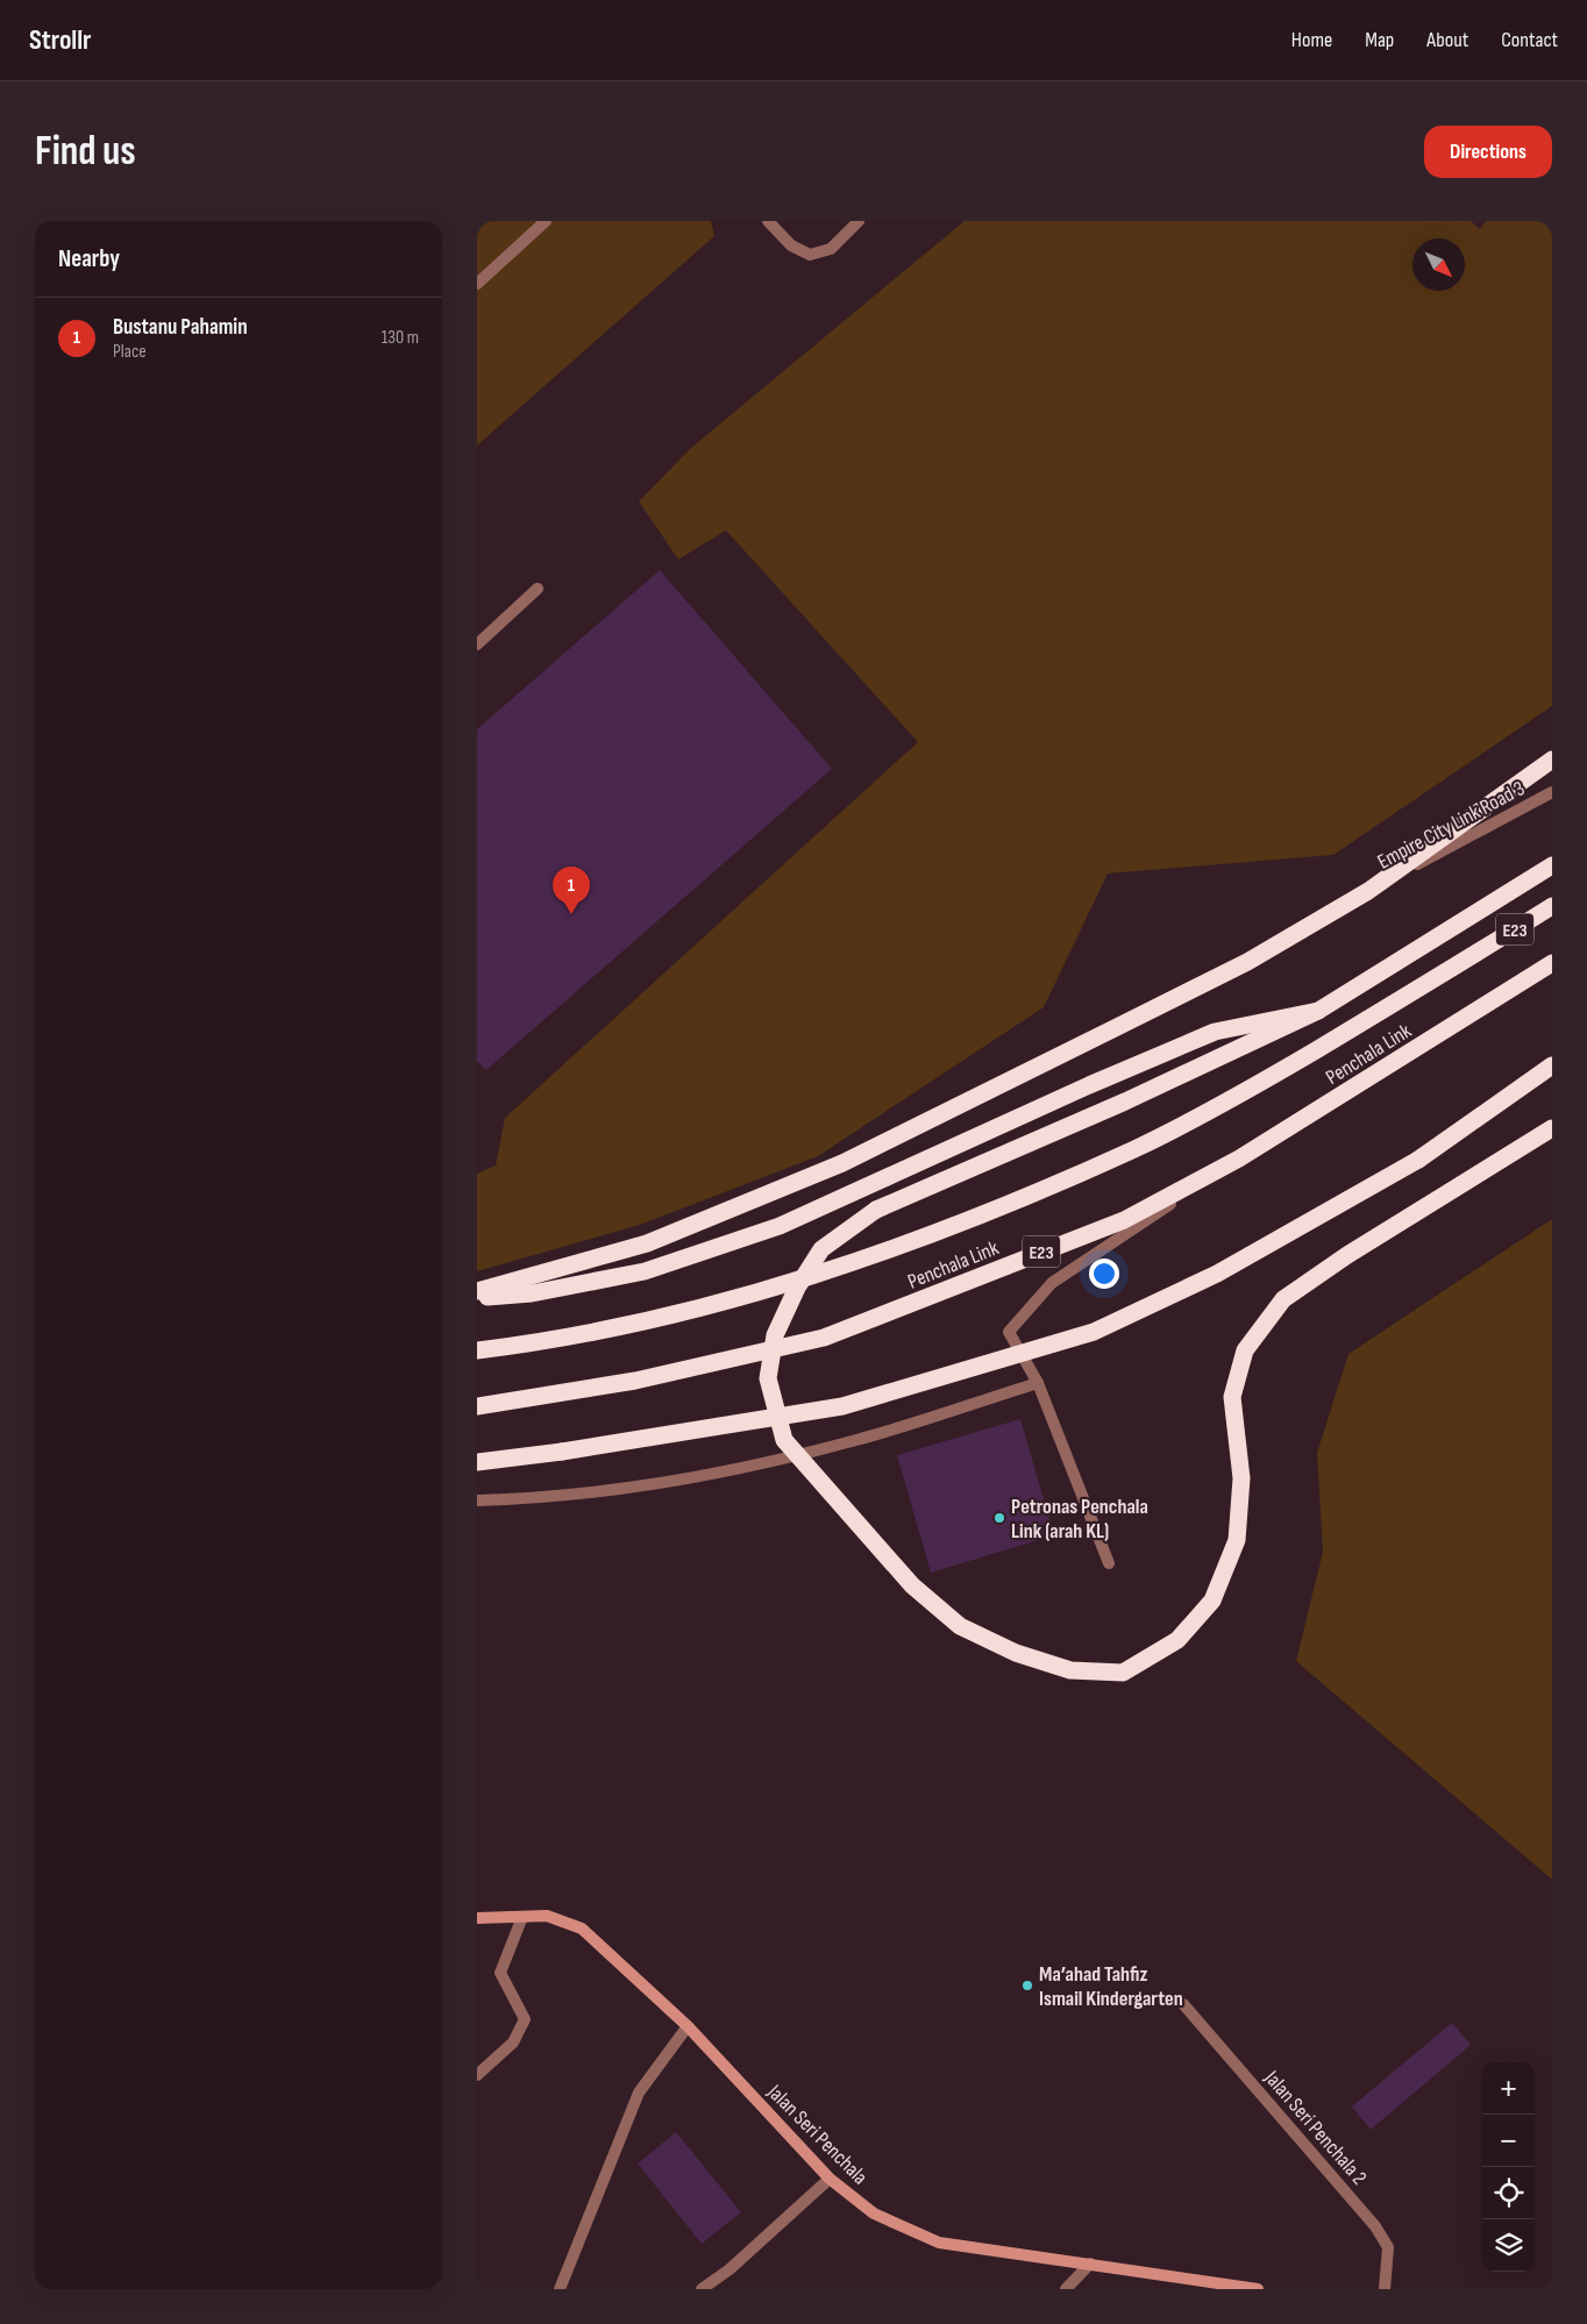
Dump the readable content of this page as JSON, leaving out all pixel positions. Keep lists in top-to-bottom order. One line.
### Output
{"streets":{"highway":["E23","Penchala Link"],"street":["Empire City Link Road 3","Jalan Seri Penchala 2","Jalan Seri Penchala"]},"places":["Petronas Penchala Link (arah KL)","Ma’ahad Tahfiz Ismail Kindergarten"],"north":"bottom right","page":{"header":"Strollr","nav":["Home","Map","About","Contact"],"buttons":"Directions","title":"Find us","heading":"Nearby","list":[{"mark":"1","name":"Bustanu Pahamin","note":"Place","value":"130 m"}],"pins":"1","map_buttons":["+","−"]}}
